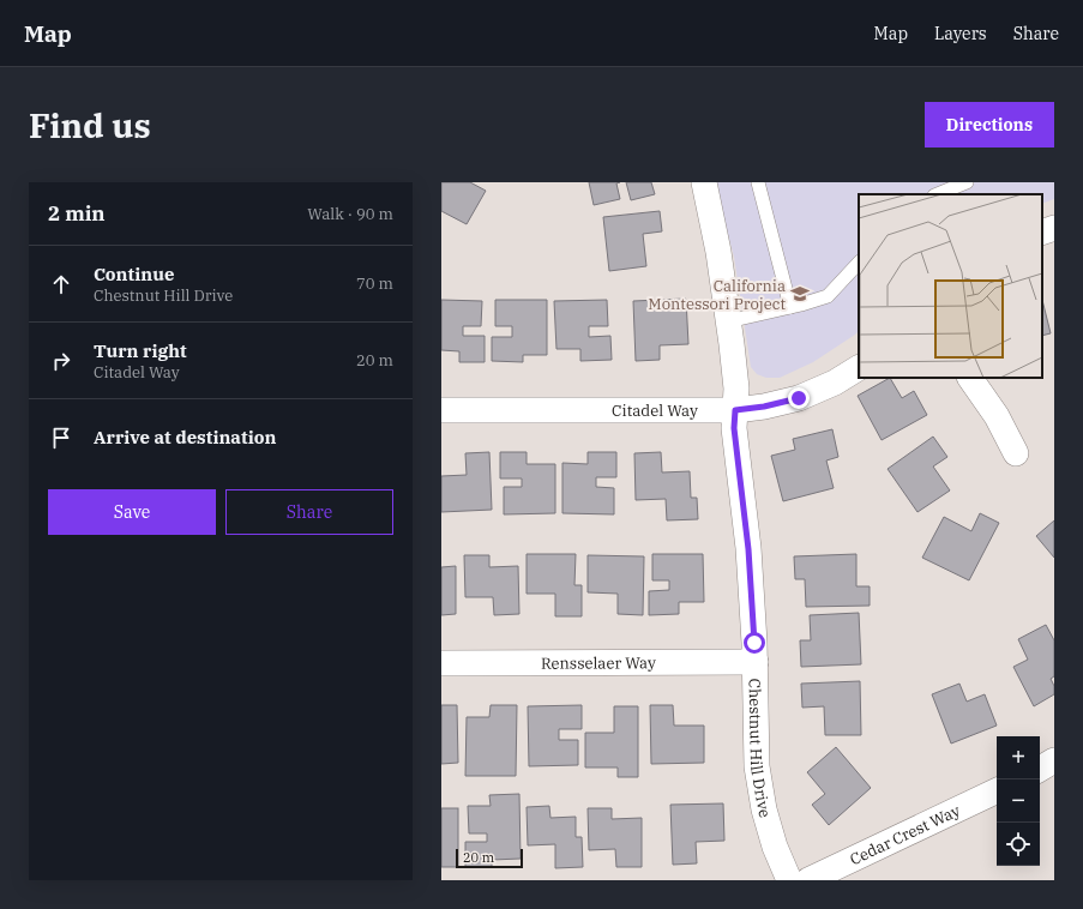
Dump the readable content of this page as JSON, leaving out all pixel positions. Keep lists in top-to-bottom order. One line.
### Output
{"streets":{"street":["Citadel Way","Rensselaer Way","Chestnut Hill Drive","Cedar Crest Way"]},"crossings":[["Citadel Way","Chestnut Hill Drive"],["Rensselaer Way","Chestnut Hill Drive"]],"places":{"school or university":["California Montessori Project"]},"scale_bar":"20 m","page":{"header":"Map","nav":["Map","Layers","Share"],"buttons":["Directions",["Save","Share"]],"title":"Find us","heading":["2 min","Walk · 90 m"],"list":[["Continue","Chestnut Hill Drive","70 m"],["Turn right","Citadel Way","20 m"],"Arrive at destination"],"map_buttons":["+","−"],"scale":"20 m"}}
